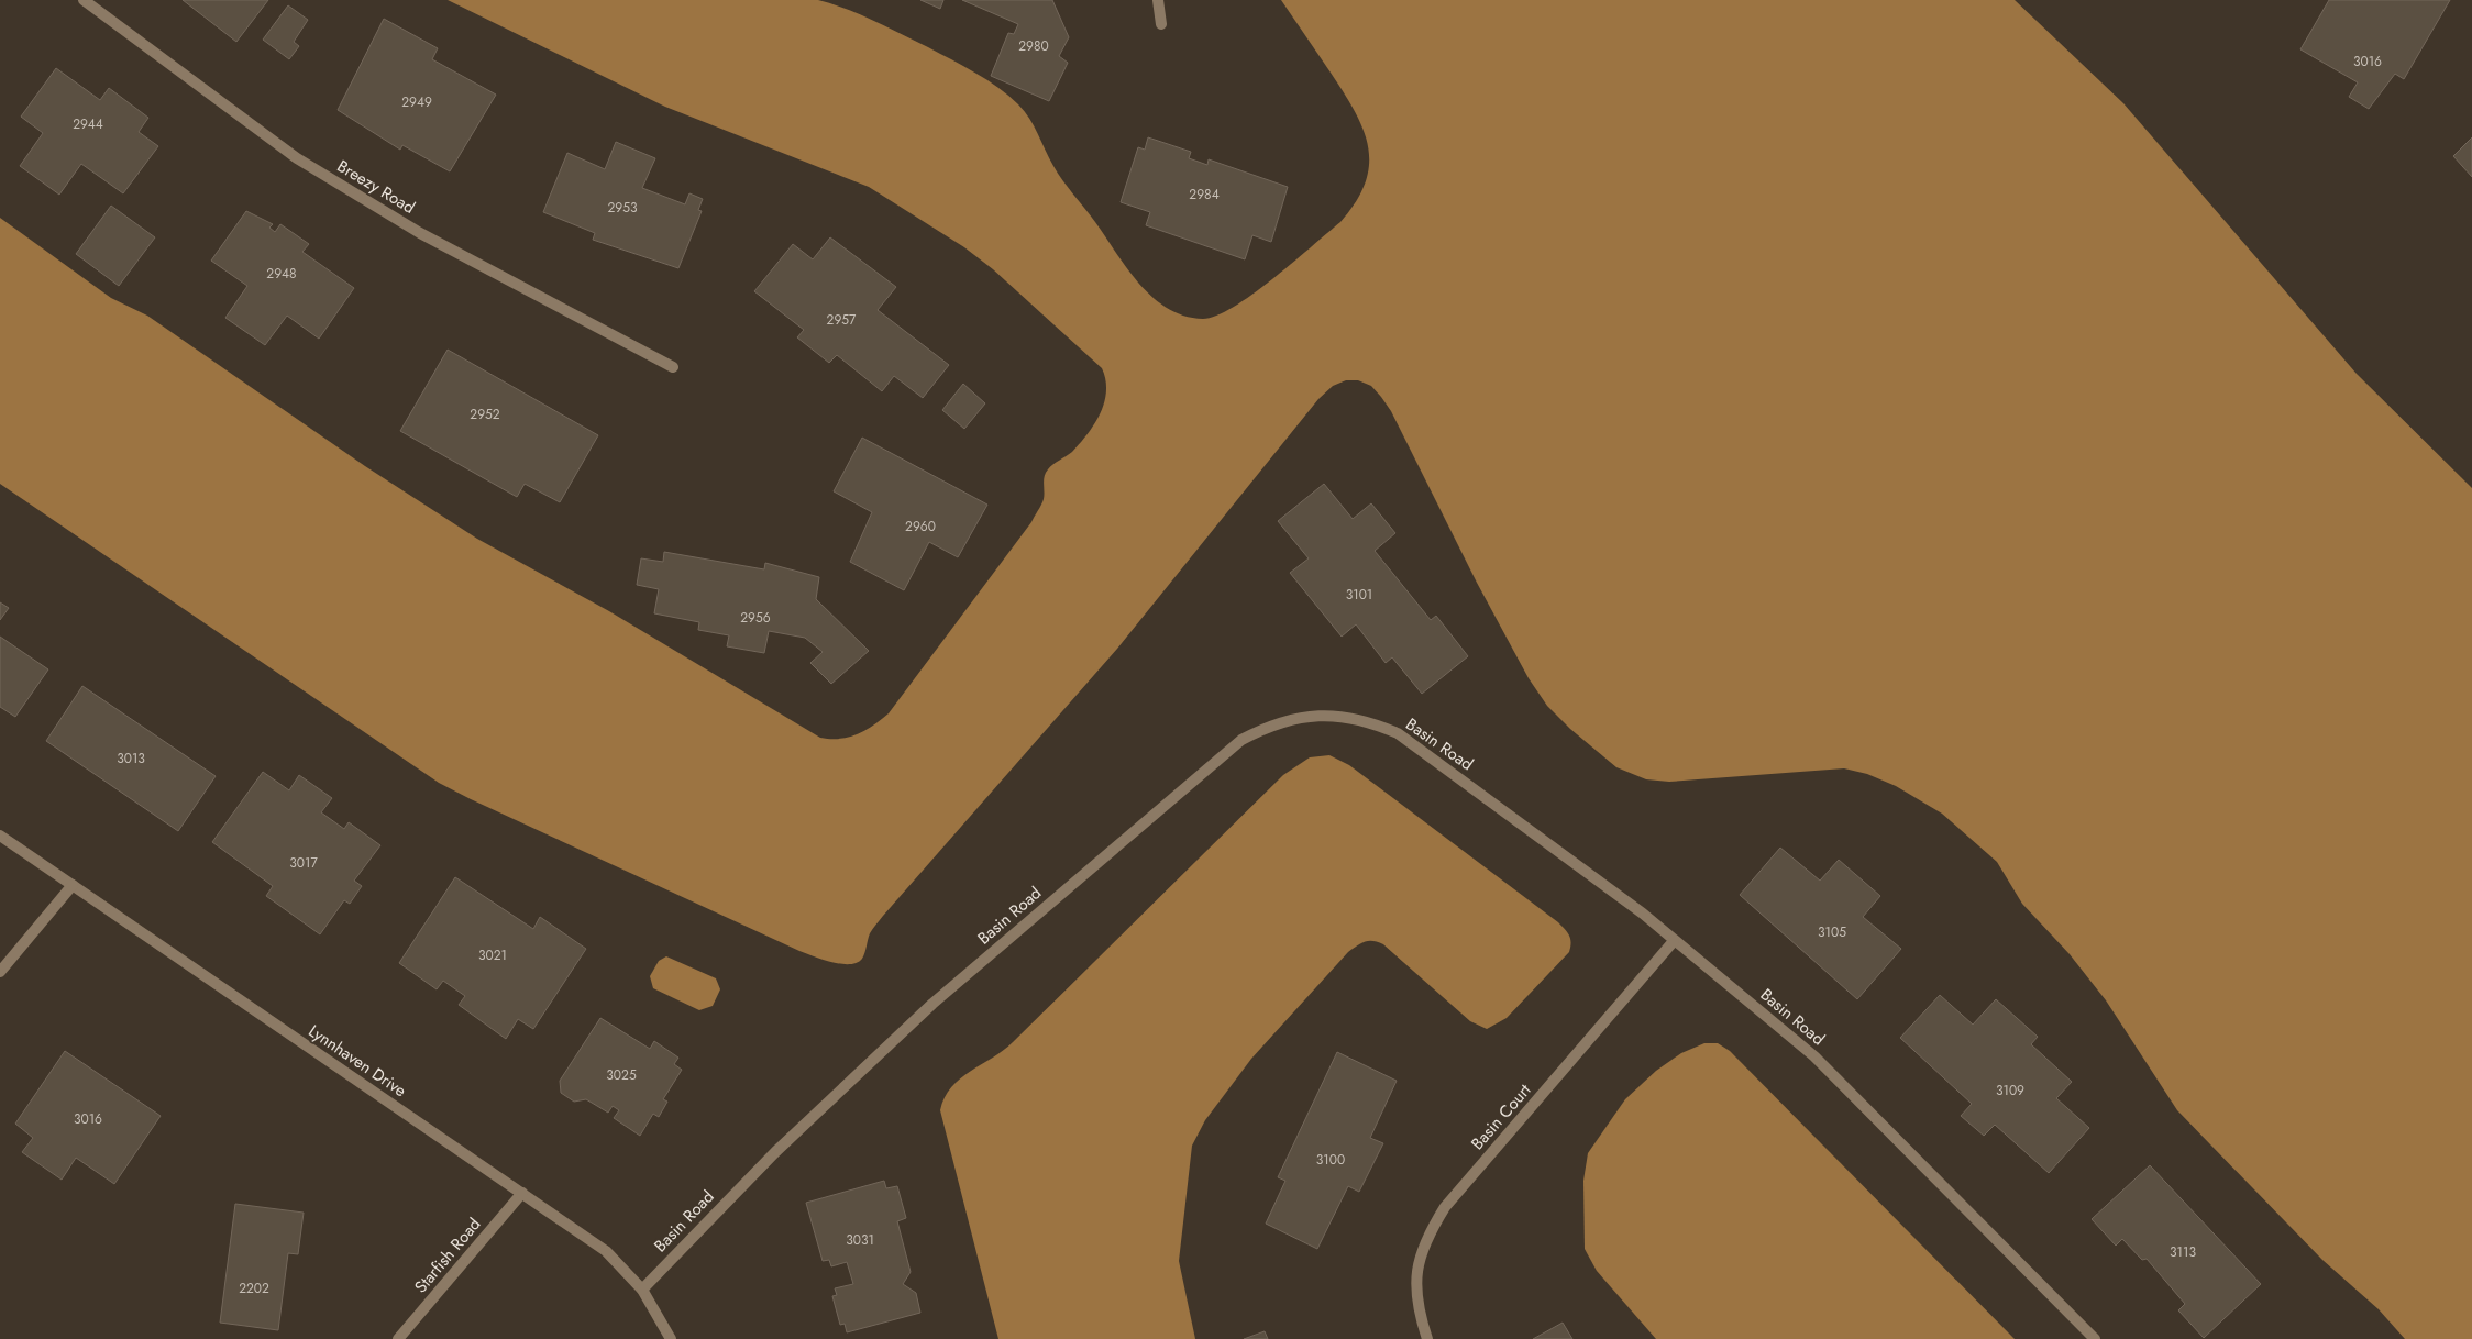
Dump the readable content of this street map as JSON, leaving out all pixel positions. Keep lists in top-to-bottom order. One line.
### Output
{"streets":{"street":["Breezy Road","Basin Road","Lynnhaven Drive","Basin Court","Starfish Road"]},"crossings":[["Basin Road","Lynnhaven Drive"],["Basin Road","Basin Court"],["Lynnhaven Drive","Starfish Road"]],"house_numbers":["2980","3016","2949","2944","2984","2953","2948","2957","2952","2960","3101","2956","3013","3017","3105","3021","3025","3109","3016","3100","3031","3113","2202"]}
